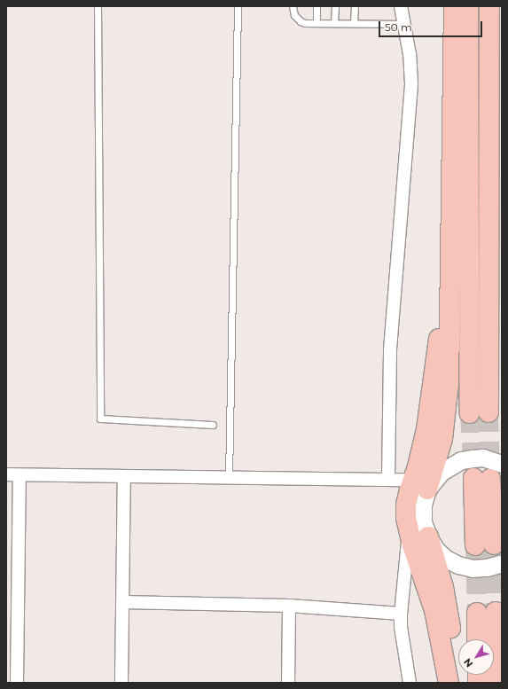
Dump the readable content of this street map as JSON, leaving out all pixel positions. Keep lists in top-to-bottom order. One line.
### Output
{"scale_bar":"50 m","north":"bottom left"}
